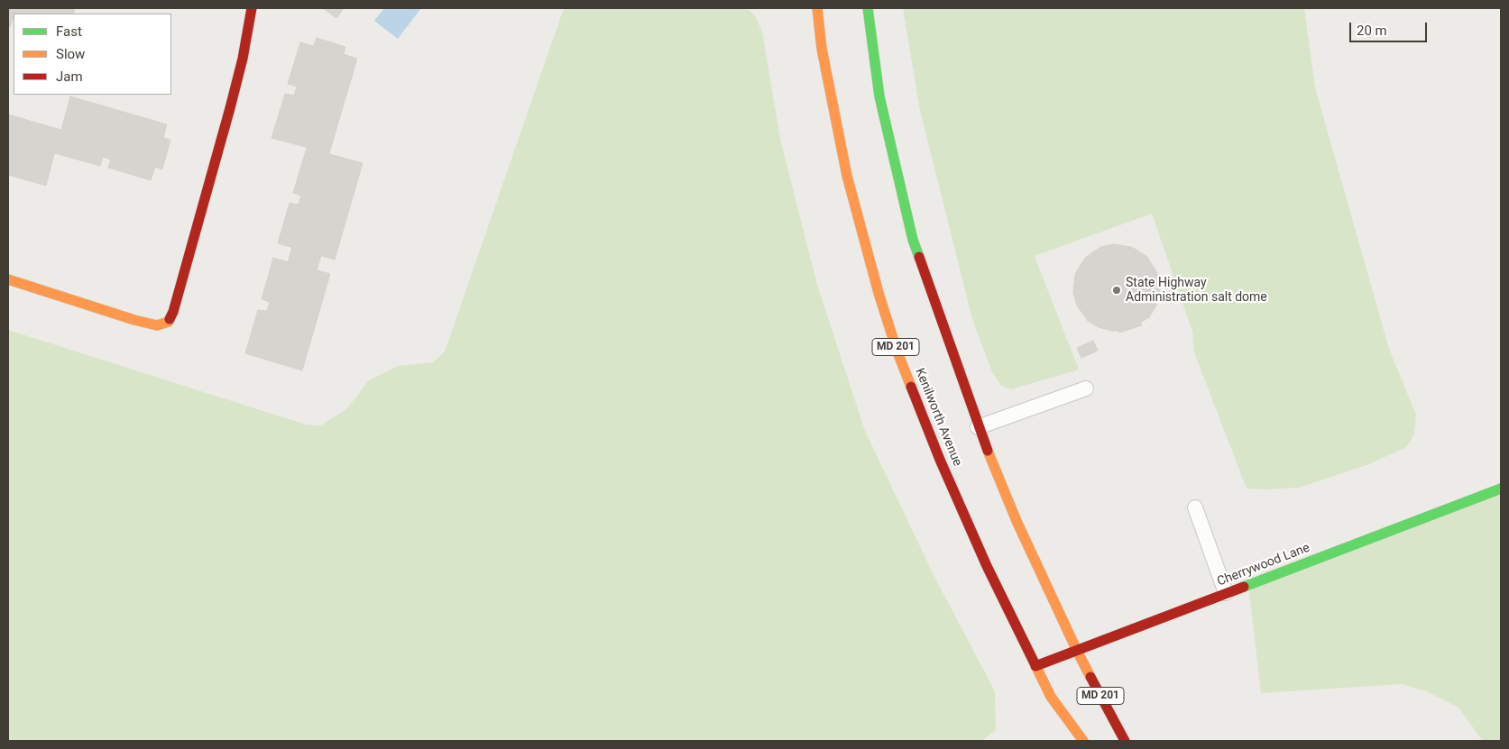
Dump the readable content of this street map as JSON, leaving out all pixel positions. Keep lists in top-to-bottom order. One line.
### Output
{"streets":{"main road":["MD 201","Kenilworth Avenue","Cherrywood Lane"]},"crossings":[["MD 201","Kenilworth Avenue"],["MD 201","Cherrywood Lane"],["Kenilworth Avenue","Cherrywood Lane"]],"places":["State Highway Administration salt dome"],"legend":["Fast","Slow","Jam"],"scale_bar":"20 m"}
